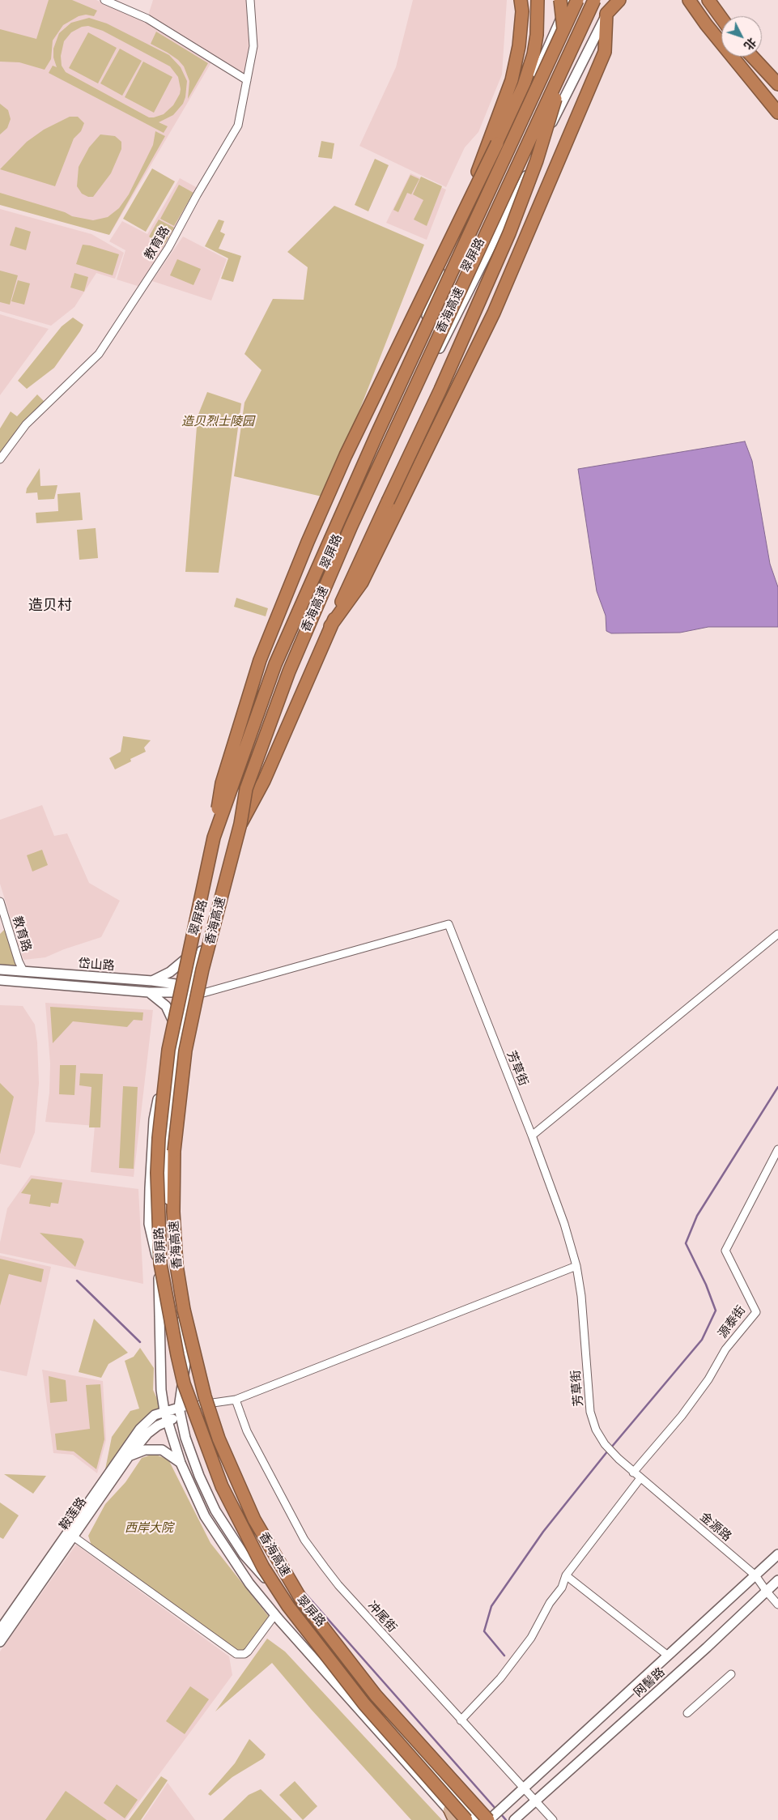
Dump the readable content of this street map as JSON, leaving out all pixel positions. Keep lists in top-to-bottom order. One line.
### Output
{"streets":{"highway":["香海高速"],"main road":["翠屏路","岱山路","鞍莲路","网髻路"],"street":["教育路","芳草街","源泰街","金源路","冲尾街"]},"crossings":[["教育路","岱山路"],["翠屏路","岱山路"],["翠屏路","芳草街"],["翠屏路","鞍莲路"],["岱山路","芳草街"],["芳草街","源泰街"],["芳草街","金源路"],["源泰街","金源路"],["金源路","网髻路"],["冲尾街","网髻路"]],"districts":["造贝村"],"parks":["造贝烈士陵园","西岸大院"],"north":"bottom right"}
